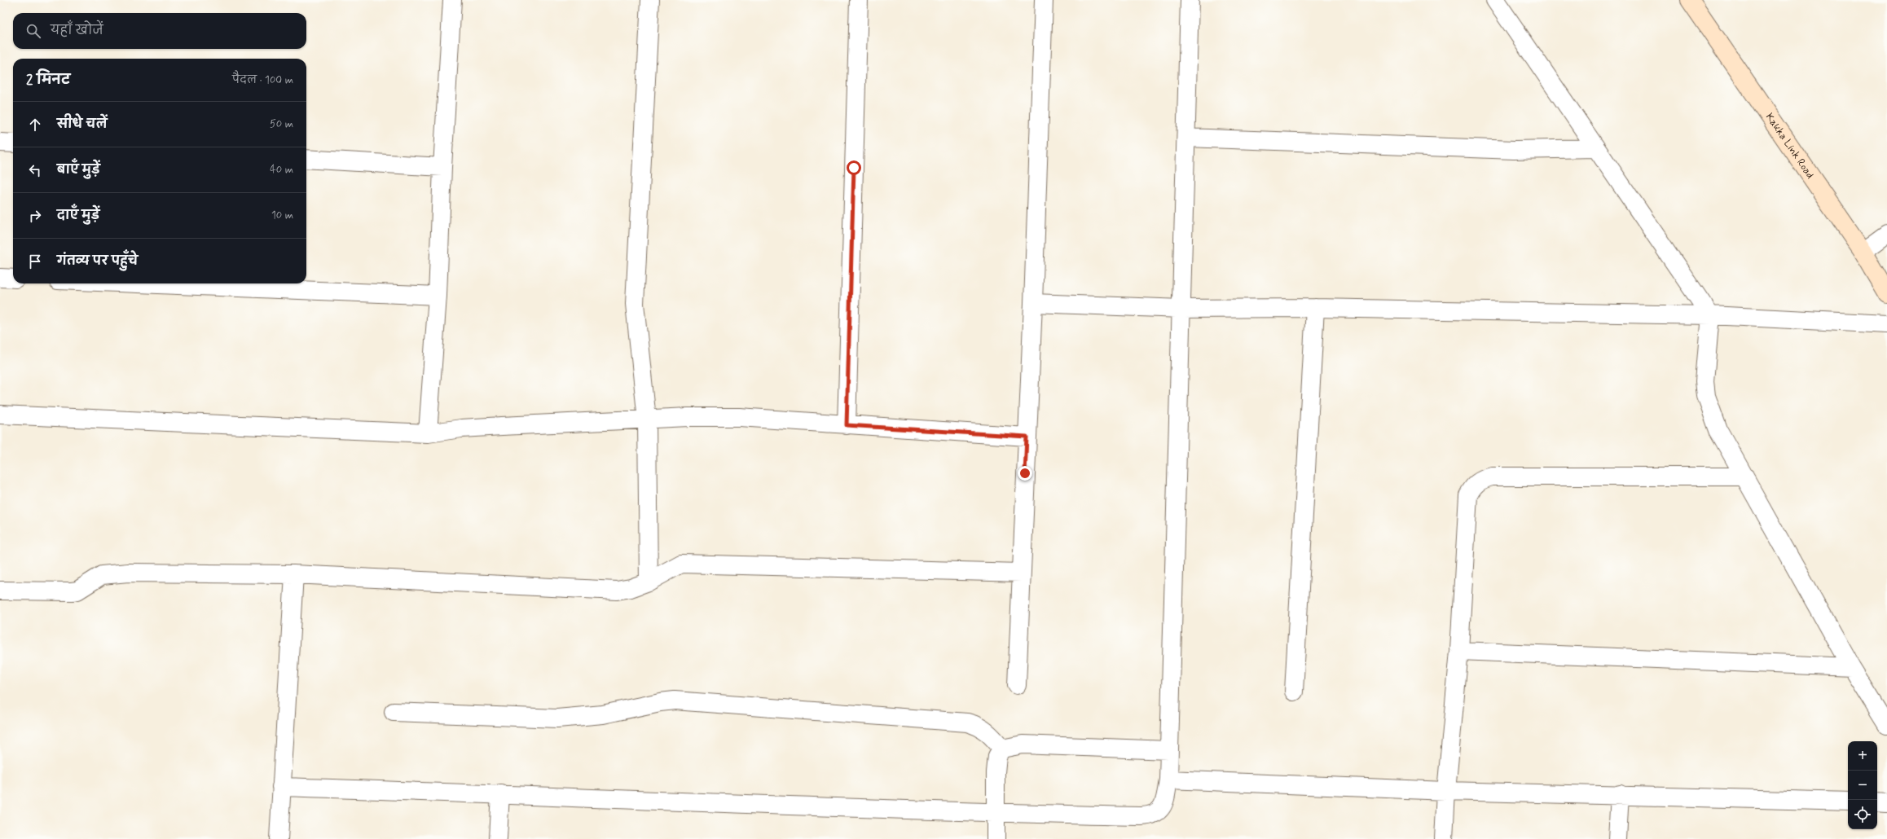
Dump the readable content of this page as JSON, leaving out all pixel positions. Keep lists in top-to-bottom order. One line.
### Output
{"streets":{"street":["Kakka Link Road"]},"page":{"search":"यहाँ खोजें","heading":["2 मिनट","पैदल · 100 m"],"list":[["सीधे चलें","50 m"],["बाएँ मुड़ें","40 m"],["दाएँ मुड़ें","10 m"],"गंतव्य पर पहुँचे"],"map_buttons":["+","−"]}}
